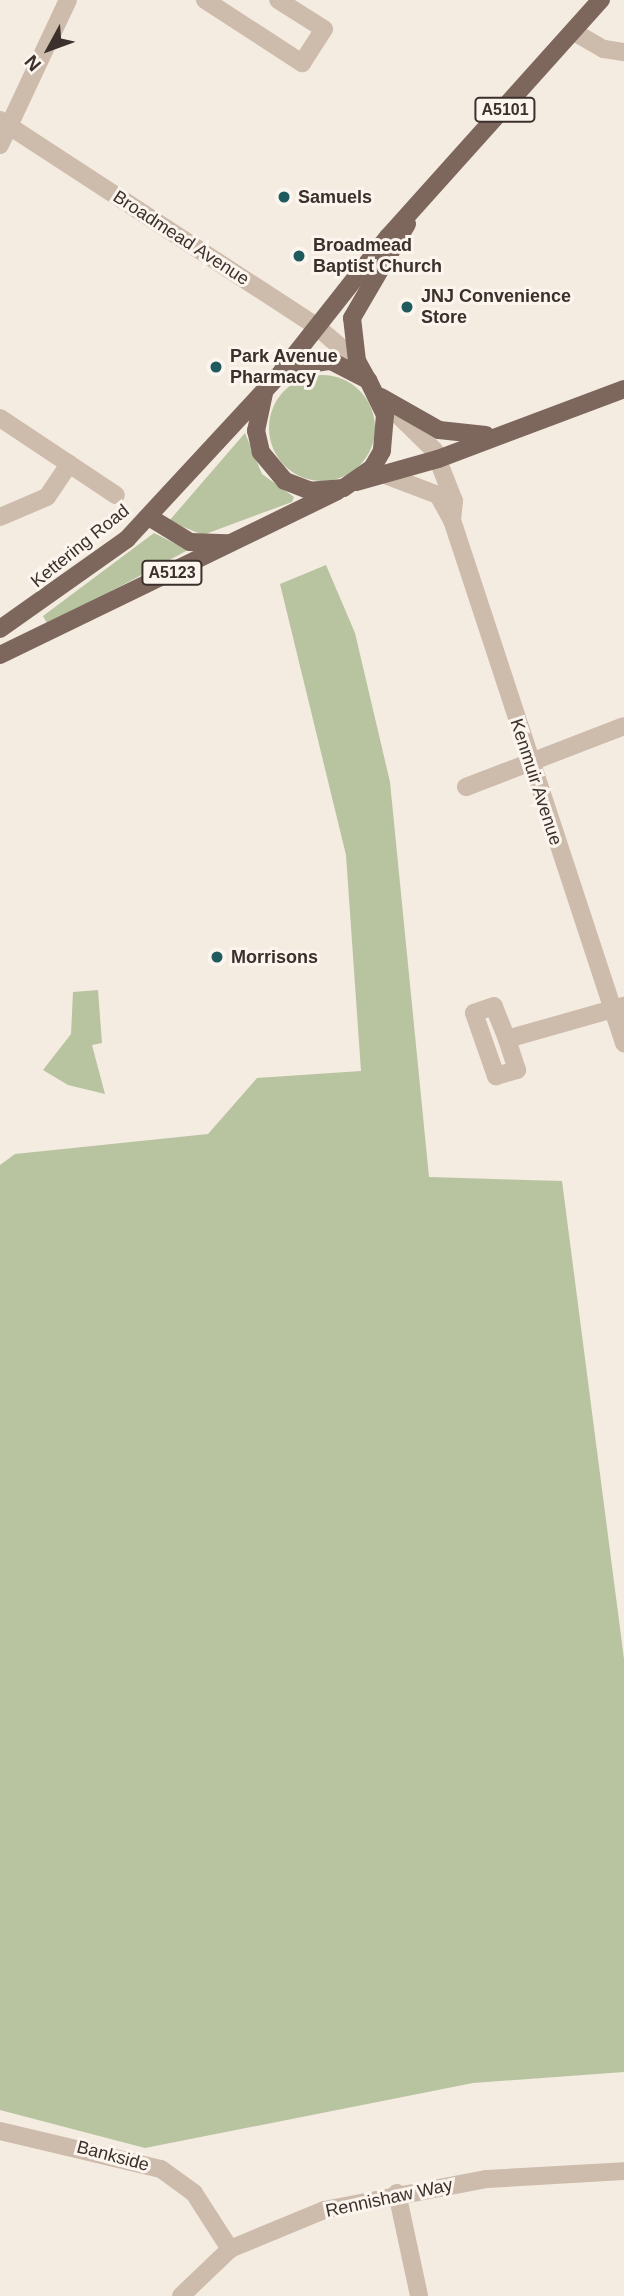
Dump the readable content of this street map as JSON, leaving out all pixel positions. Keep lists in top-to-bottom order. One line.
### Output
{"streets":{"main road":["A5101","Kettering Road","A5123"],"street":["Broadmead Avenue","Kenmuir Avenue","Bankside","Rennishaw Way"]},"crossings":[["A5101","Broadmead Avenue"],["A5101","Kettering Road"],["Kettering Road","Kenmuir Avenue"],["Bankside","Rennishaw Way"]],"places":["Samuels","Broadmead Baptist Church","JNJ Convenience Store","Park Avenue Pharmacy","Morrisons"],"north":"bottom left"}
